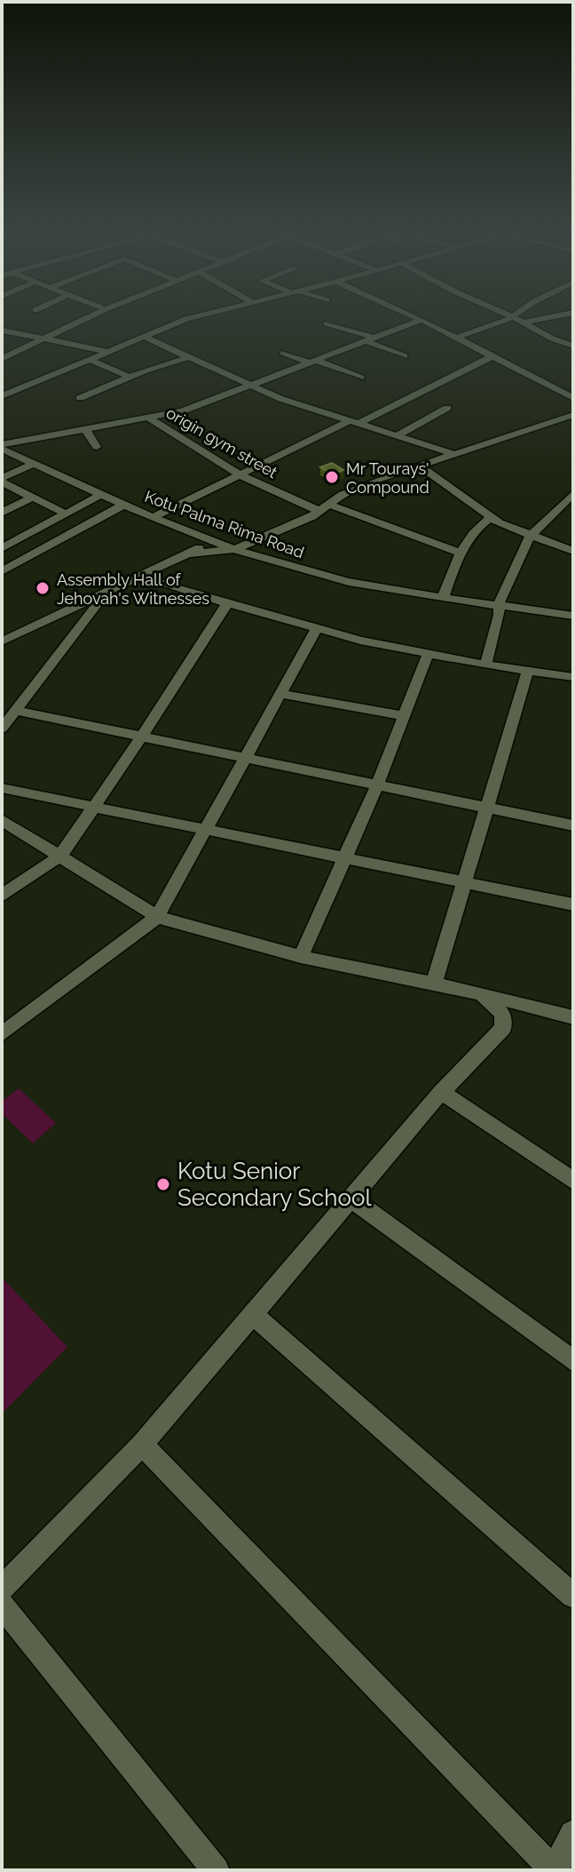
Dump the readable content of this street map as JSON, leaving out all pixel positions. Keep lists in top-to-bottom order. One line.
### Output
{"streets":{"street":["origin gym street","Kotu Palma Rima Road"]},"places":["Mr Tourays' Compound","Assembly Hall of Jehovah's Witnesses","Kotu Senior Secondary School"]}
